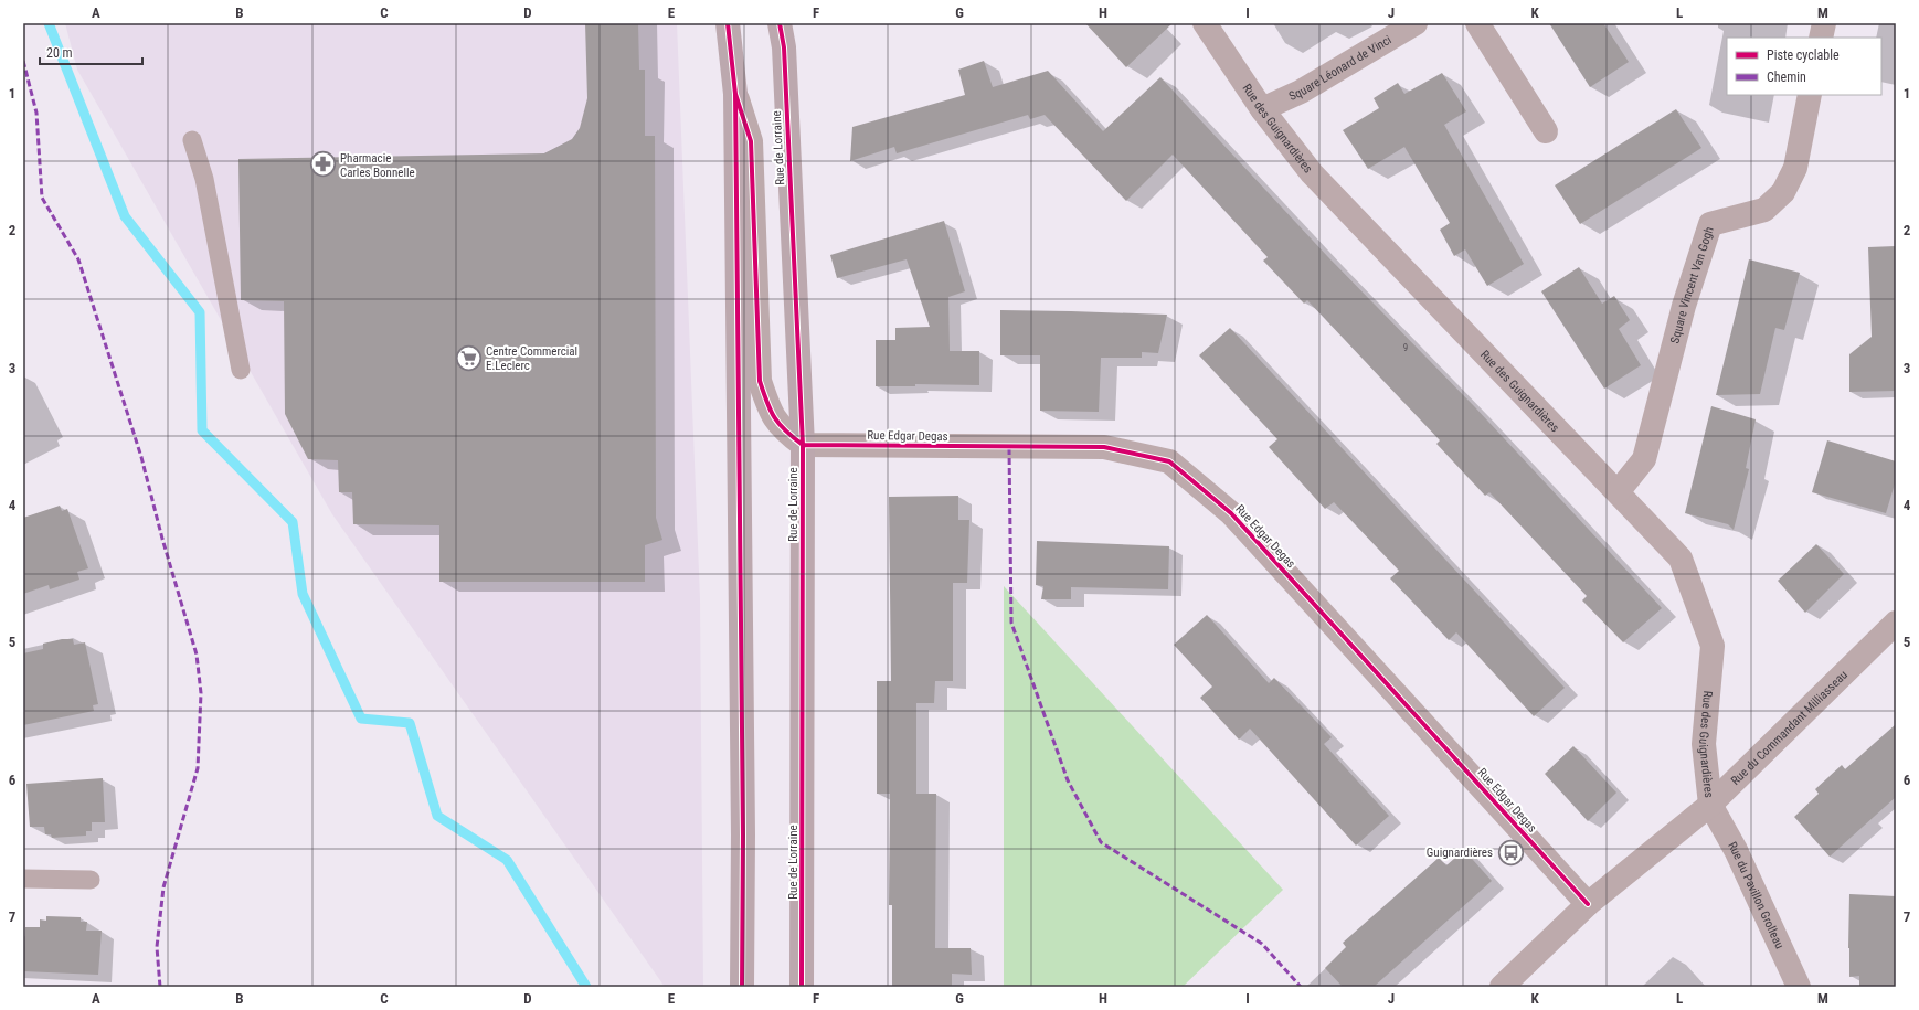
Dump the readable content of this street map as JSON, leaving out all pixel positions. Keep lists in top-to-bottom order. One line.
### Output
{"streets":{"main road":["Rue de Lorraine"],"street":["Square Léonard de Vinci","Rue des Guignardières","Square Vincent Van Gogh","Rue Edgar Degas","Rue du Commandant Milliasseau","Rue du Pavillon Grolleau"]},"crossings":[["Square Léonard de Vinci","Rue des Guignardières"],["Rue des Guignardières","Square Vincent Van Gogh"],["Rue des Guignardières","Rue du Commandant Milliasseau"],["Rue des Guignardières","Rue du Pavillon Grolleau"],["Rue de Lorraine","Rue Edgar Degas"],["Rue Edgar Degas","Rue du Commandant Milliasseau"],["Rue du Commandant Milliasseau","Rue du Pavillon Grolleau"]],"places":{"pharmacy":["Pharmacie Carles Bonnelle"],"supermarket":["Centre Commercial E.Leclerc"],"bus stop":["Guignardières"]},"house_numbers":["9"],"legend":["Piste cyclable","Chemin"],"scale_bar":"20 m","grid":{"columns":["A","B","C","D","E","F","G","H","I","J","K","L","M"],"rows":["1","2","3","4","5","6","7"]}}
